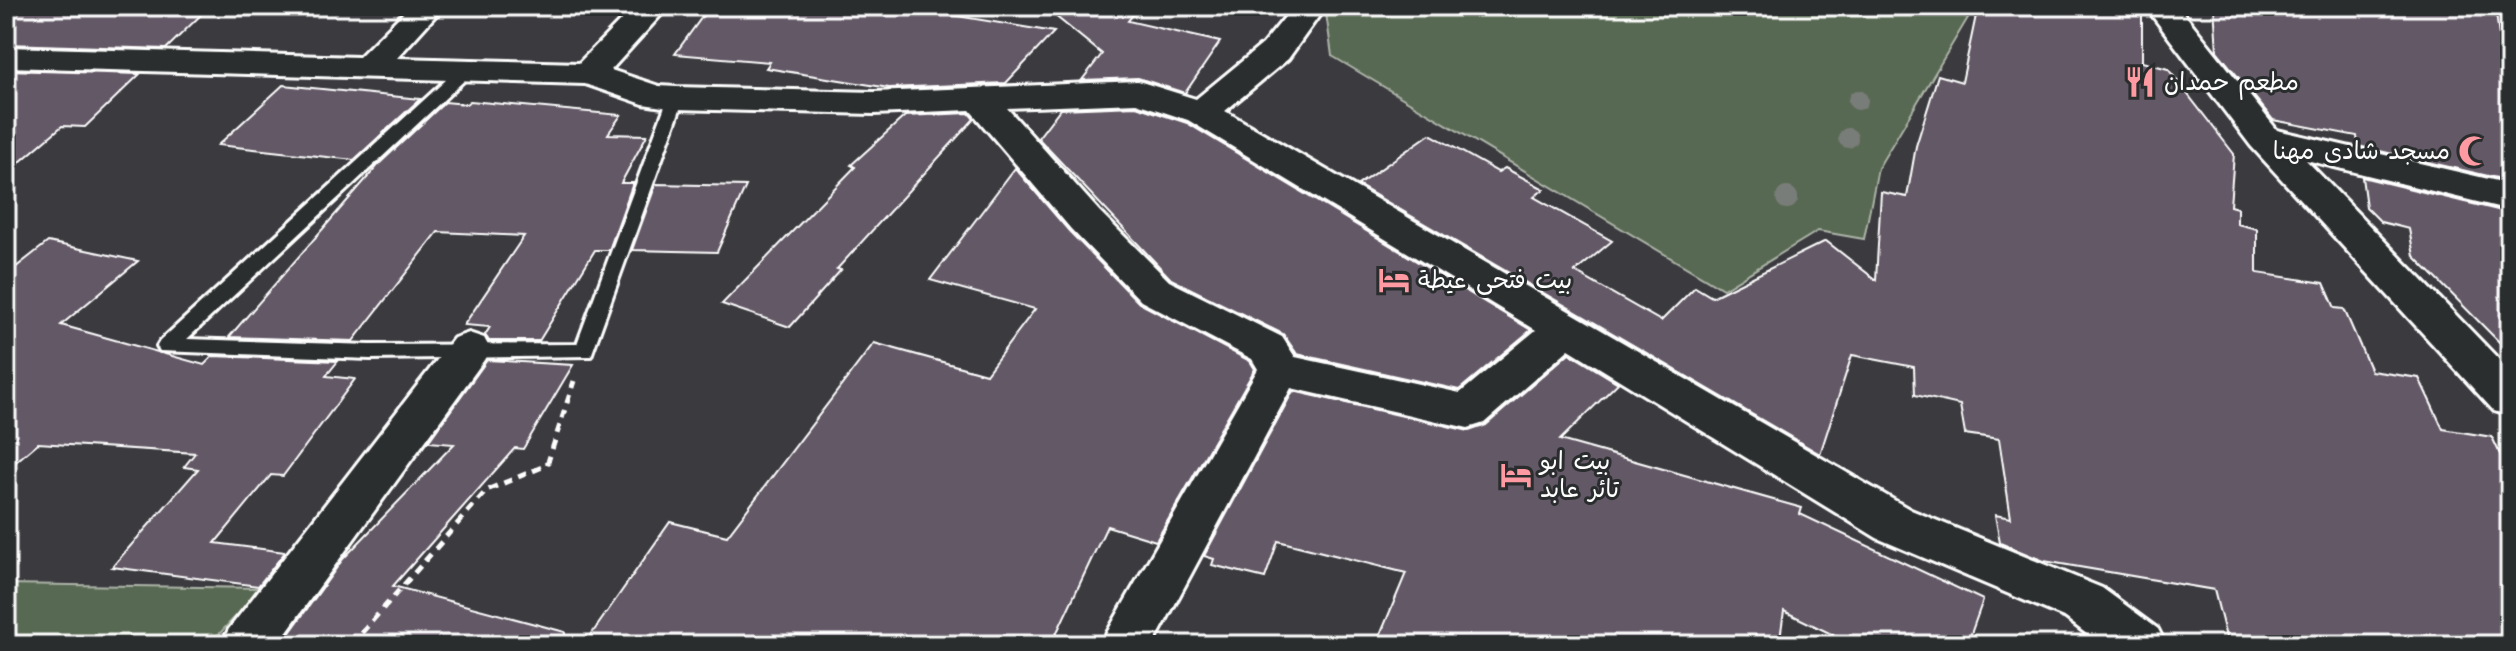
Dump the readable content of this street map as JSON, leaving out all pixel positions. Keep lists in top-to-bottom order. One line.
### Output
{"places":{"restaurant":["مطعم حمدان"],"mosque":["مسجد شادى مهنا"],"hotel":["بيت فتحى عيطة","بيت ابو تائر عابد"]}}
